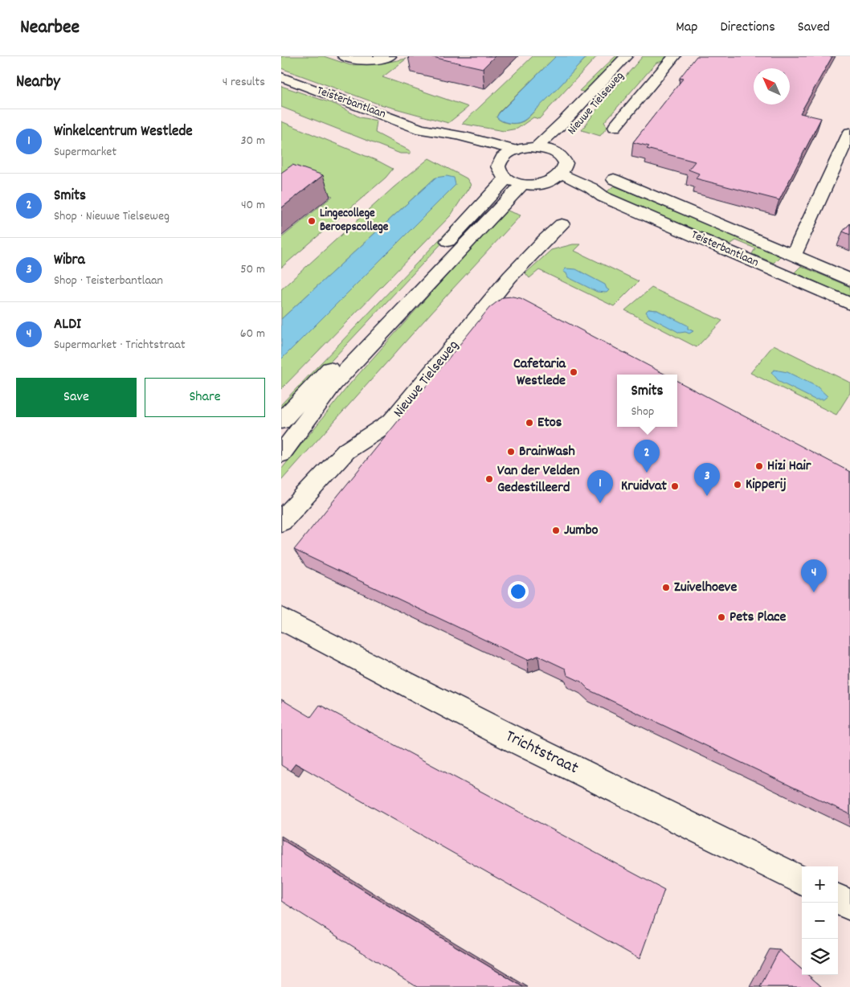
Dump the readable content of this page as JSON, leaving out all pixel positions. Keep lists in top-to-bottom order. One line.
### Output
{"streets":{"street":["Teisterbantlaan","Nieuwe Tielseweg","Trichtstraat"]},"places":["Lingecollege Beroepscollege","Cafetaria Westlede","Etos","BrainWash","Hizi Hair","Van der Velden Gedestilleerd","Kipperij","Kruidvat","Jumbo","Zuivelhoeve","Pets Place"],"north":"top left","page":{"header":"Nearbee","nav":["Map","Directions","Saved"],"heading":["Nearby","4 results"],"list":[{"mark":"1","name":"Winkelcentrum Westlede","note":"Supermarket","value":"30 m"},{"mark":"2","name":"Smits","note":"Shop · Nieuwe Tielseweg","value":"40 m"},{"mark":"3","name":"Wibra","note":"Shop · Teisterbantlaan","value":"50 m"},{"mark":"4","name":"ALDI","note":"Supermarket · Trichtstraat","value":"60 m"}],"buttons":["Save","Share"],"popup":["Smits","Shop"],"pins":["2","3","1","4"],"map_buttons":["+","−"]}}
